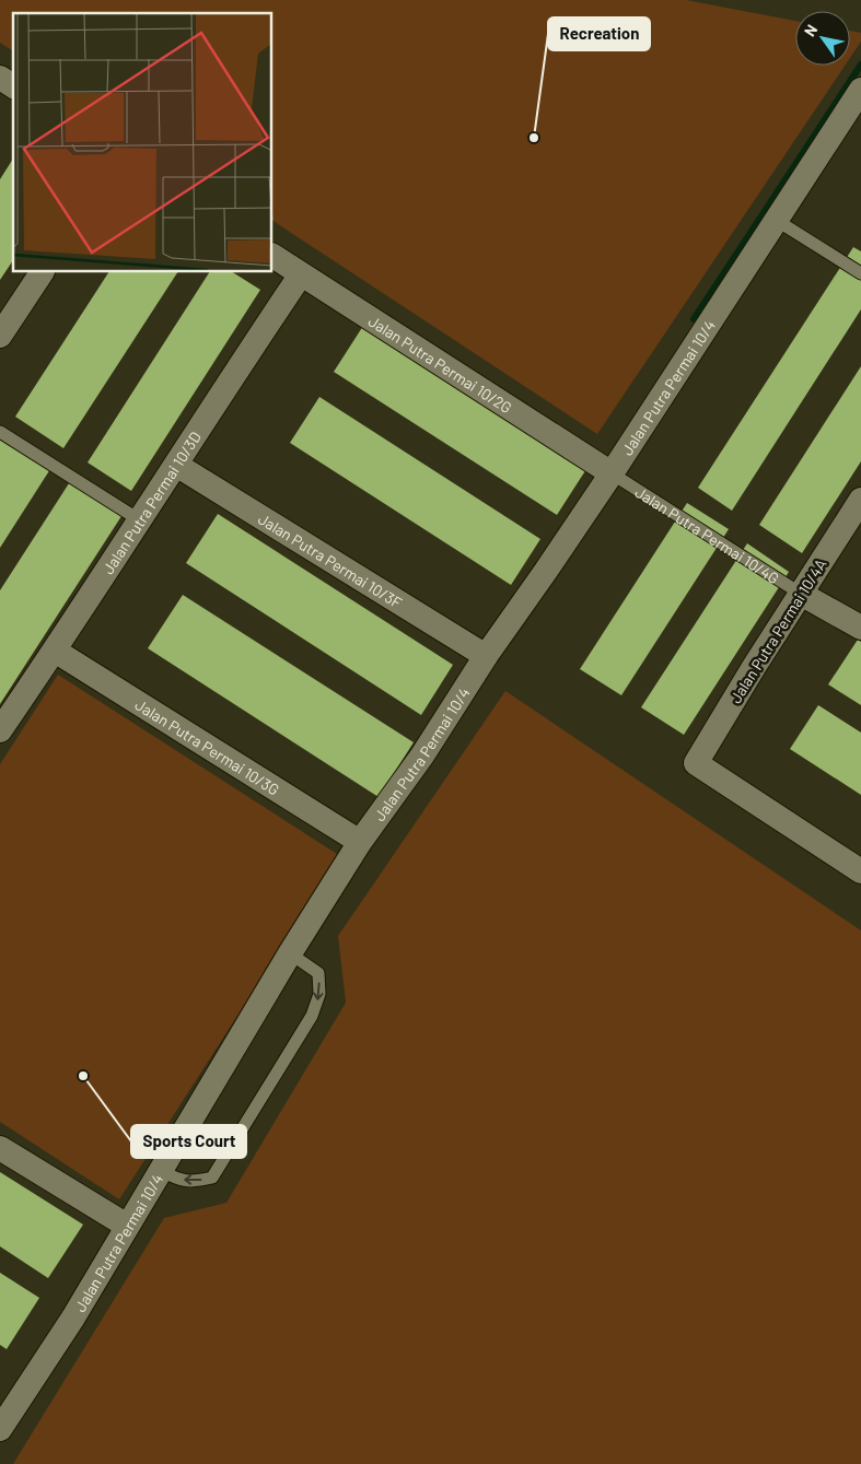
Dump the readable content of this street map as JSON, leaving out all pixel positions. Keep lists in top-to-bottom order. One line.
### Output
{"streets":{"street":["Jalan Putra Permai 10/2G","Jalan Putra Permai 10/4","Jalan Putra Permai 10/3D","Jalan Putra Permai 10/4G","Jalan Putra Permai 10/3F","Jalan Putra Permai 10/4A","Jalan Putra Permai 10/3G"]},"crossings":[["Jalan Putra Permai 10/2G","Jalan Putra Permai 10/4"],["Jalan Putra Permai 10/2G","Jalan Putra Permai 10/3D"],["Jalan Putra Permai 10/2G","Jalan Putra Permai 10/4G"],["Jalan Putra Permai 10/4","Jalan Putra Permai 10/4G"],["Jalan Putra Permai 10/4","Jalan Putra Permai 10/3F"],["Jalan Putra Permai 10/4","Jalan Putra Permai 10/3G"],["Jalan Putra Permai 10/3D","Jalan Putra Permai 10/3F"],["Jalan Putra Permai 10/3D","Jalan Putra Permai 10/3G"],["Jalan Putra Permai 10/4G","Jalan Putra Permai 10/4A"]],"places":["Recreation","Sports Court"],"north":"top left"}
